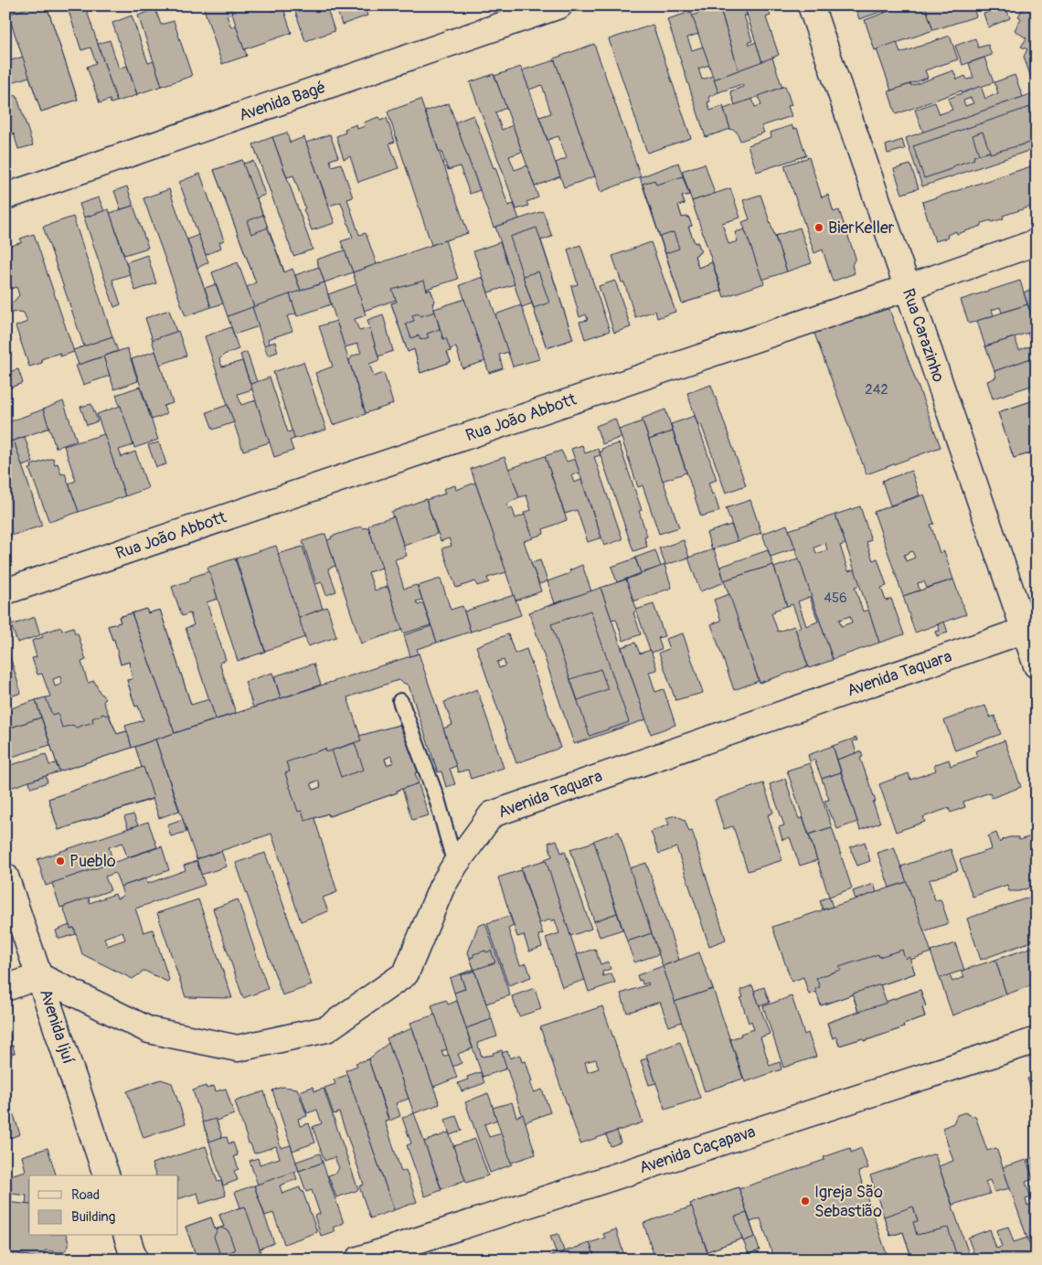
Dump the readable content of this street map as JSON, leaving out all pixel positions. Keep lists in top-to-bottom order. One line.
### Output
{"streets":{"street":["Avenida Bagé","Rua Carazinho","Rua João Abbott","Avenida Taquara","Avenida Ijuí","Avenida Caçapava"]},"crossings":[["Rua Carazinho","Rua João Abbott"],["Rua Carazinho","Avenida Taquara"],["Avenida Taquara","Avenida Ijuí"]],"places":["BierKeller","Pueblo","Igreja São Sebastião"],"house_numbers":["242","456"],"legend":["Road","Building"]}
